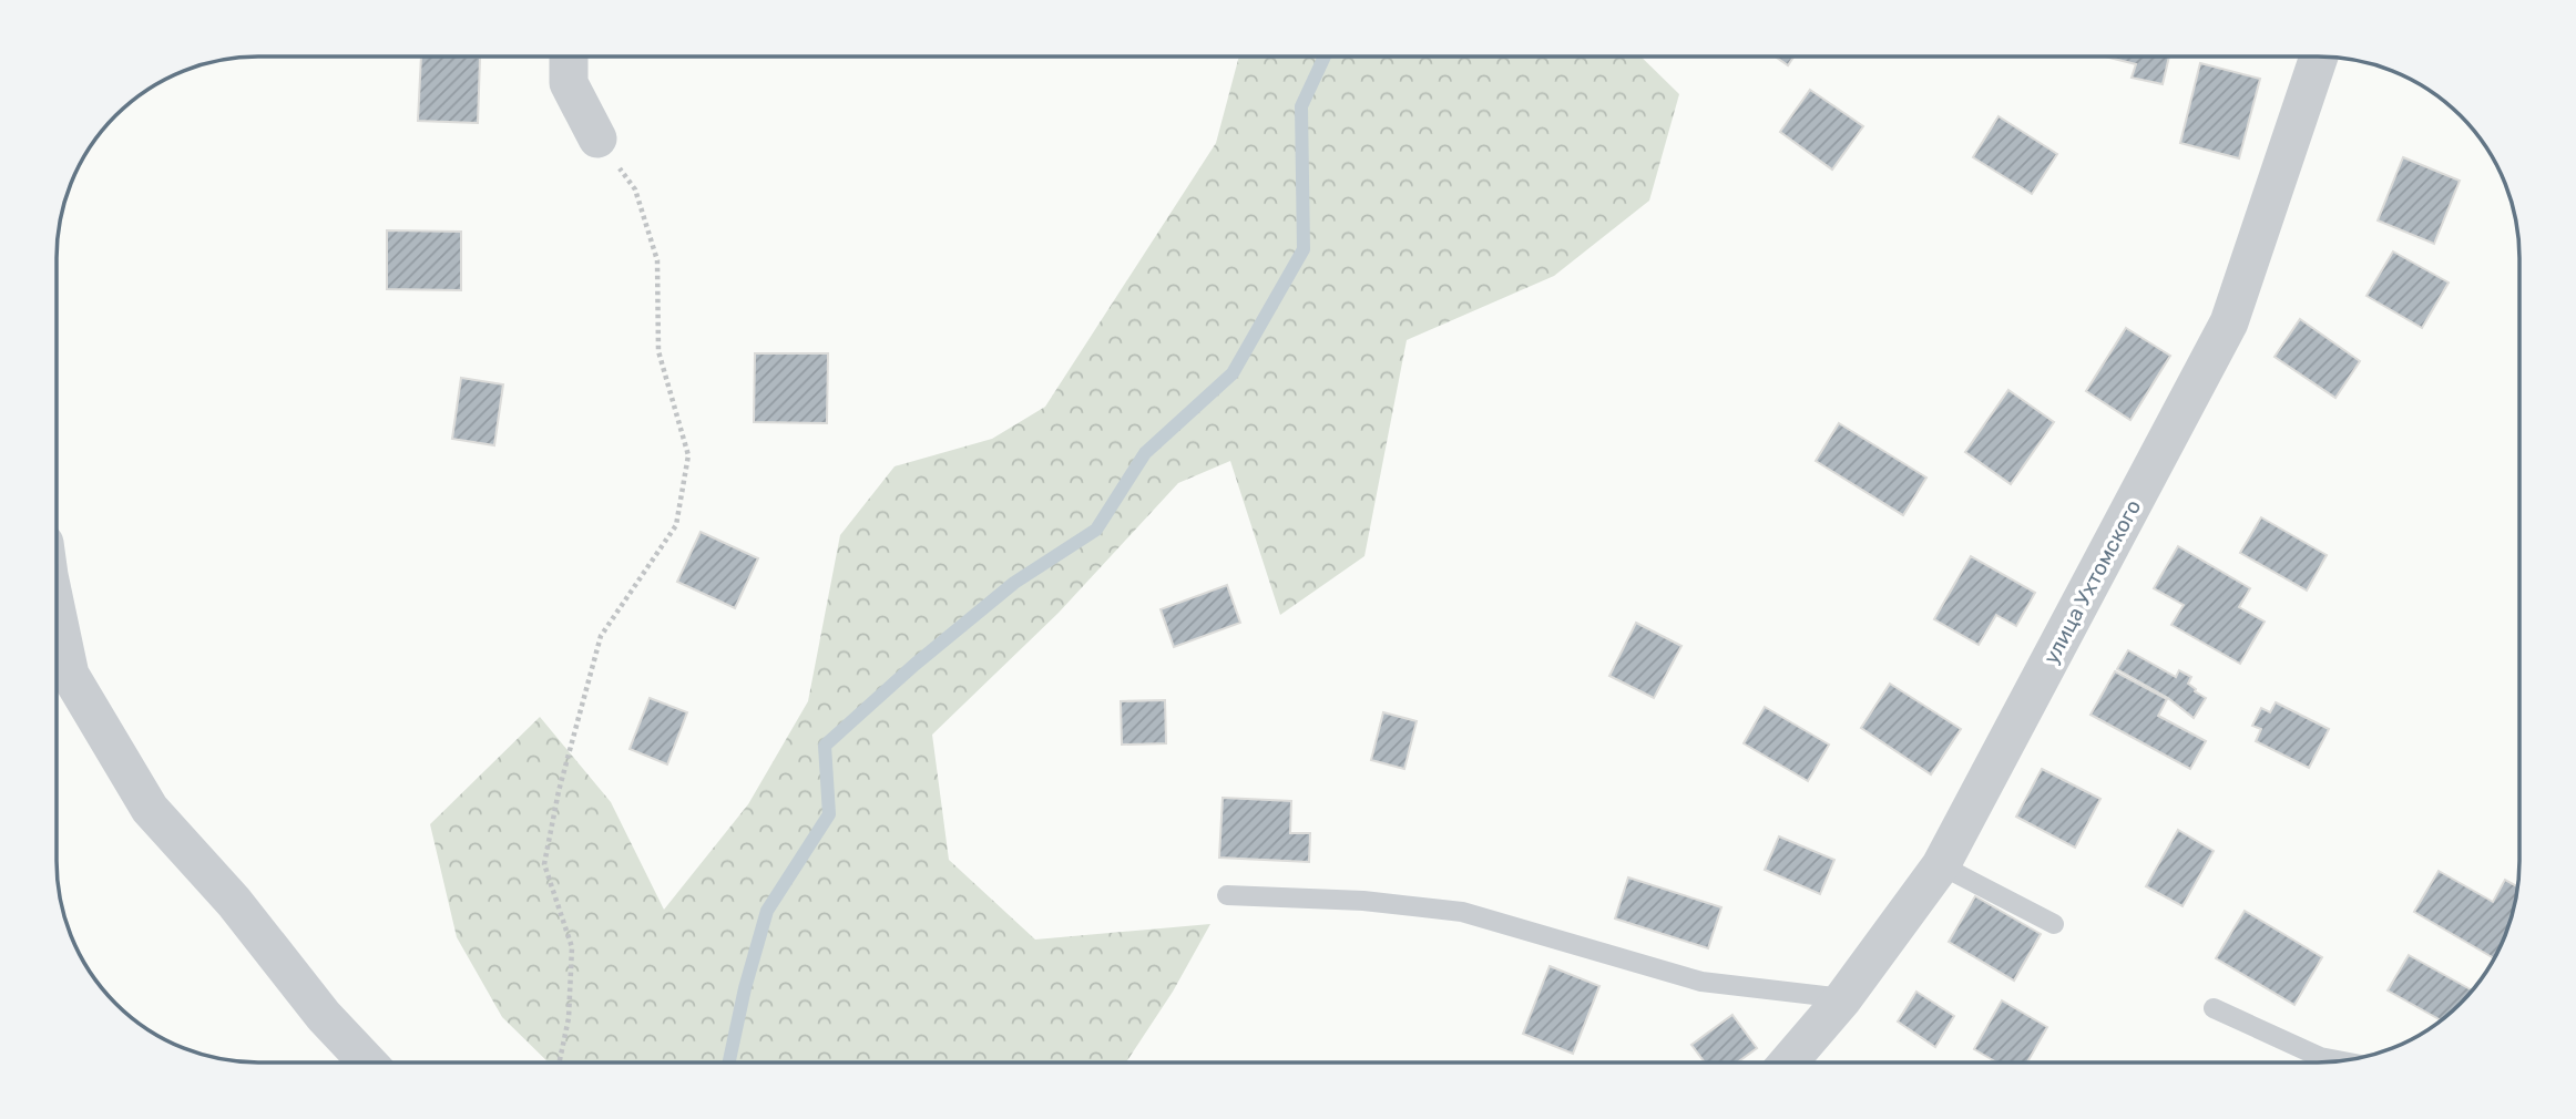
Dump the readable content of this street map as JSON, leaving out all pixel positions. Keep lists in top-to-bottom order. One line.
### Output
{"streets":{"street":["улица Ухтомского"]}}
